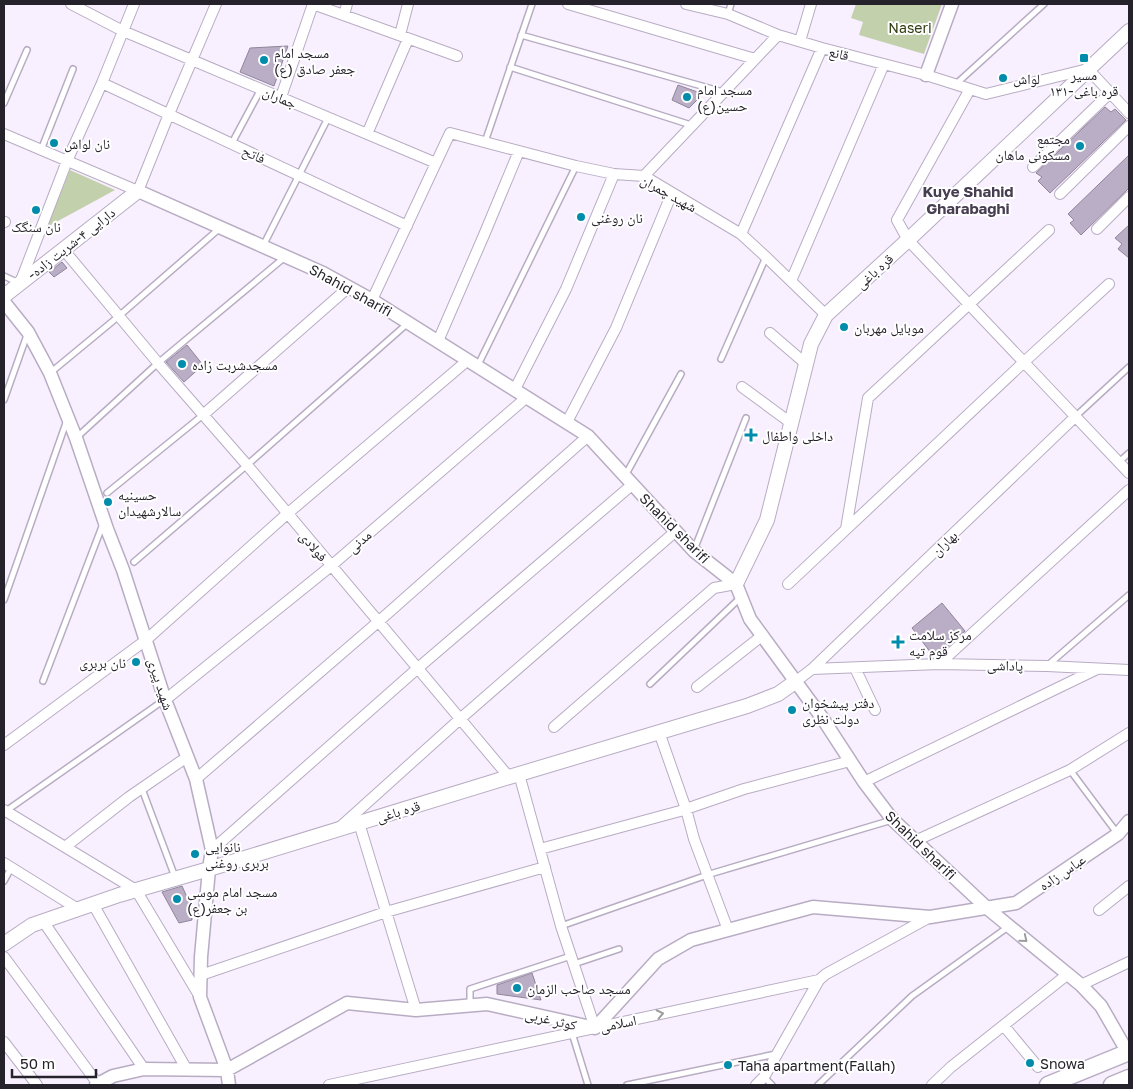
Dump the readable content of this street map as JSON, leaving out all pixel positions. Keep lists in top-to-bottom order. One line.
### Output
{"streets":{"main road":["-دارایی ۴-شربت زاده","قره باغی"],"street":["قانع","جماران","فاتح","شهید چمران","Shahid sharifi","مدنی","بهاران","فولادی","پاداشی","شهید پیری","عباس زاده","کوثر غربی","اسلامی"]},"crossings":[["قانع","قره باغی"],["جماران","شهید چمران"],["شهید چمران","قره باغی"],["-دارایی ۴-شربت زاده","Shahid sharifi"],["-دارایی ۴-شربت زاده","فولادی"],["قره باغی","Shahid sharifi"],["قره باغی","فولادی"],["قره باغی","شهید پیری"],["Shahid sharifi","مدنی"],["Shahid sharifi","عباس زاده"],["Shahid sharifi","کوثر غربی"],["مدنی","فولادی"],["مدنی","شهید پیری"],["بهاران","پاداشی"],["شهید پیری","کوثر غربی"],["عباس زاده","کوثر غربی"],["کوثر غربی","اسلامی"]],"districts":["Kuye Shahid Gharabaghi"],"parks":["Naseri"],"places":{"transit":["مسیر ۱۳۱-قره باغی"],"other":["مسجد امام جعفر صادق (ع)","لواش","مسجد امام حسین(ع)","نان لواش","مجتمع مسکونی ماهان","نان سنگک","نان روغنی","موبایل مهربان","مسجدشربت زاده","حسینیه سالارشهیدان","نان بربری","دفتر پیشخوان دولت نظری","نانوایی بربری روغنی","مسجد امام موسی بن جعفر(ع)","مسجد صاحب الزمان","Snowa","Taha apartment(Fallah)"],"health":["داخلی واطفال","مرکز سلامت قوم تپه"]},"scale_bar":"50 m"}
